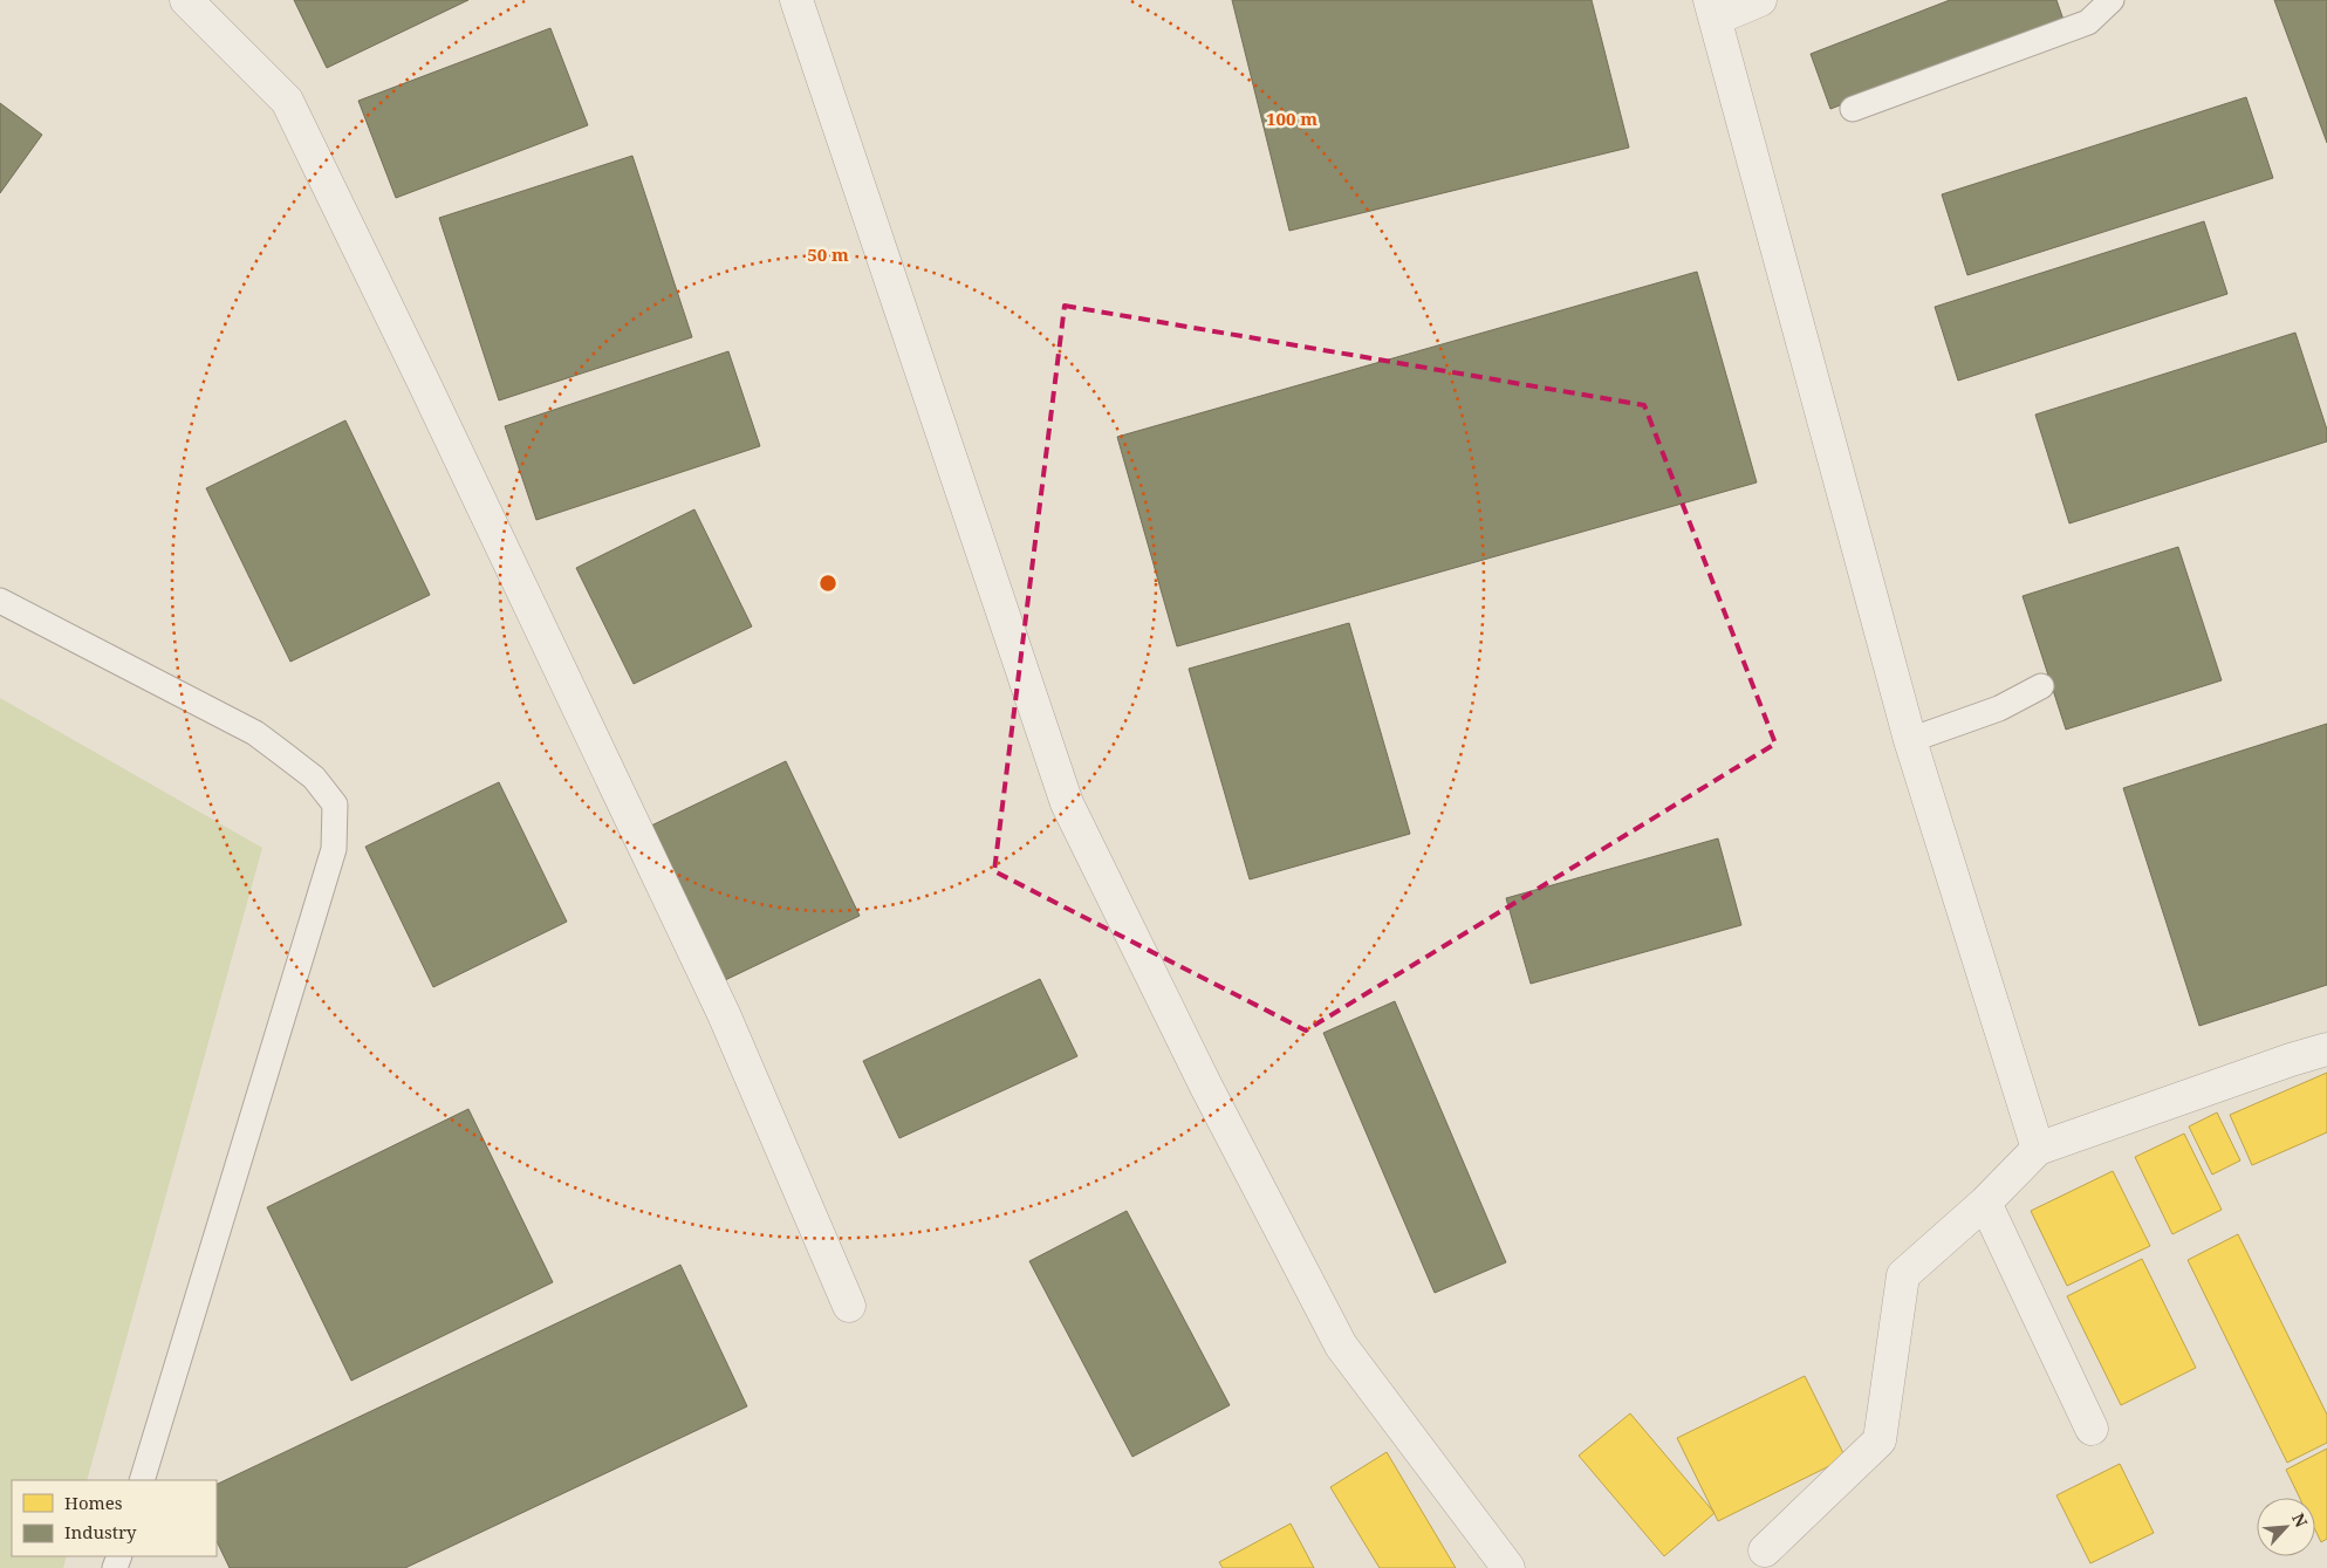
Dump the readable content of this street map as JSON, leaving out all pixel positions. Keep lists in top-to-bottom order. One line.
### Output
{"legend":["Homes","Industry"],"north":"top right","rings":["100 m","50 m"]}
